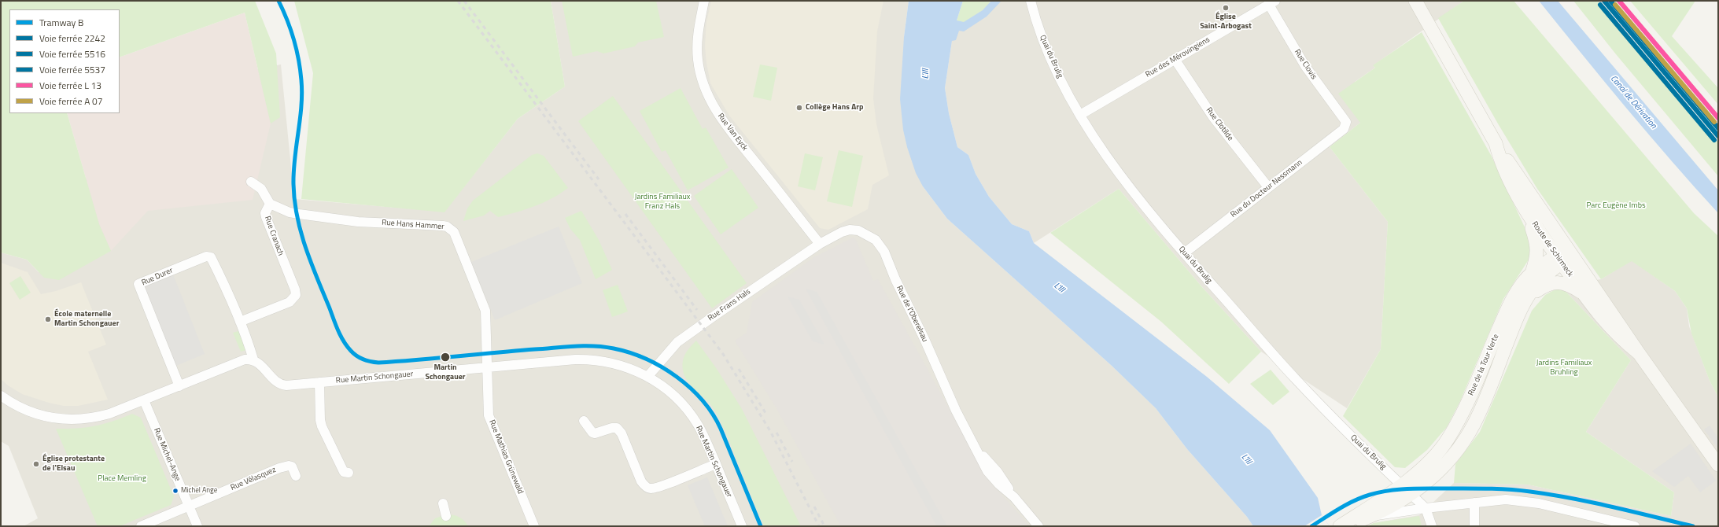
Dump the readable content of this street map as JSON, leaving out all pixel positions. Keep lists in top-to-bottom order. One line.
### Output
{"streets":{"main road":["Route de Schirmeck","Rue de la Tour Verte"],"street":["Quai du Brulig","Rue des Mérovingiens","Rue Clovis","Rue Clotilde","Rue Van Eyck","Rue du Docteur Nessmann","Rue Hans Hammer","Rue Cranach","Rue Durer","Rue Frans Hals","Rue de l'Oberelsau","Rue Martin Schongauer","Rue Michel-Ange","Rue Mathias Grünewald","Rue Vélasquez"]},"crossings":[["Quai du Brulig","Rue des Mérovingiens"],["Quai du Brulig","Rue du Docteur Nessmann"],["Quai du Brulig","Rue de la Tour Verte"],["Rue des Mérovingiens","Rue Clovis"],["Rue des Mérovingiens","Rue Clotilde"],["Rue Clovis","Rue du Docteur Nessmann"],["Rue Clotilde","Rue du Docteur Nessmann"],["Rue Van Eyck","Rue Frans Hals"],["Rue Van Eyck","Rue de l'Oberelsau"],["Rue Hans Hammer","Rue Cranach"],["Rue Hans Hammer","Rue Martin Schongauer"],["Rue Hans Hammer","Rue Mathias Grünewald"],["Rue Cranach","Rue Durer"],["Route de Schirmeck","Rue de la Tour Verte"],["Rue Durer","Rue Martin Schongauer"],["Rue Frans Hals","Rue de l'Oberelsau"],["Rue Frans Hals","Rue Martin Schongauer"],["Rue Martin Schongauer","Rue Mathias Grünewald"],["Rue Michel-Ange","Rue Vélasquez"]],"water":["L'Ill","Canal de Dérivation"],"parks":["Jardins Familiaux Franz Hals","Parc Eugène Imbs","Jardins Familiaux Bruhling","Place Memling"],"places":["Église Saint-Arbogast","Collège Hans Arp","École maternelle Martin Schongauer","Martin Schongauer","Église protestante de l'Elsau","Michel Ange"],"lines":["tram line B","rail line 2242","rail line 5537","rail line 5516"],"legend":["Tramway B","Voie ferrée 2242","Voie ferrée 5516","Voie ferrée 5537","Voie ferrée L 13","Voie ferrée A 07"]}
